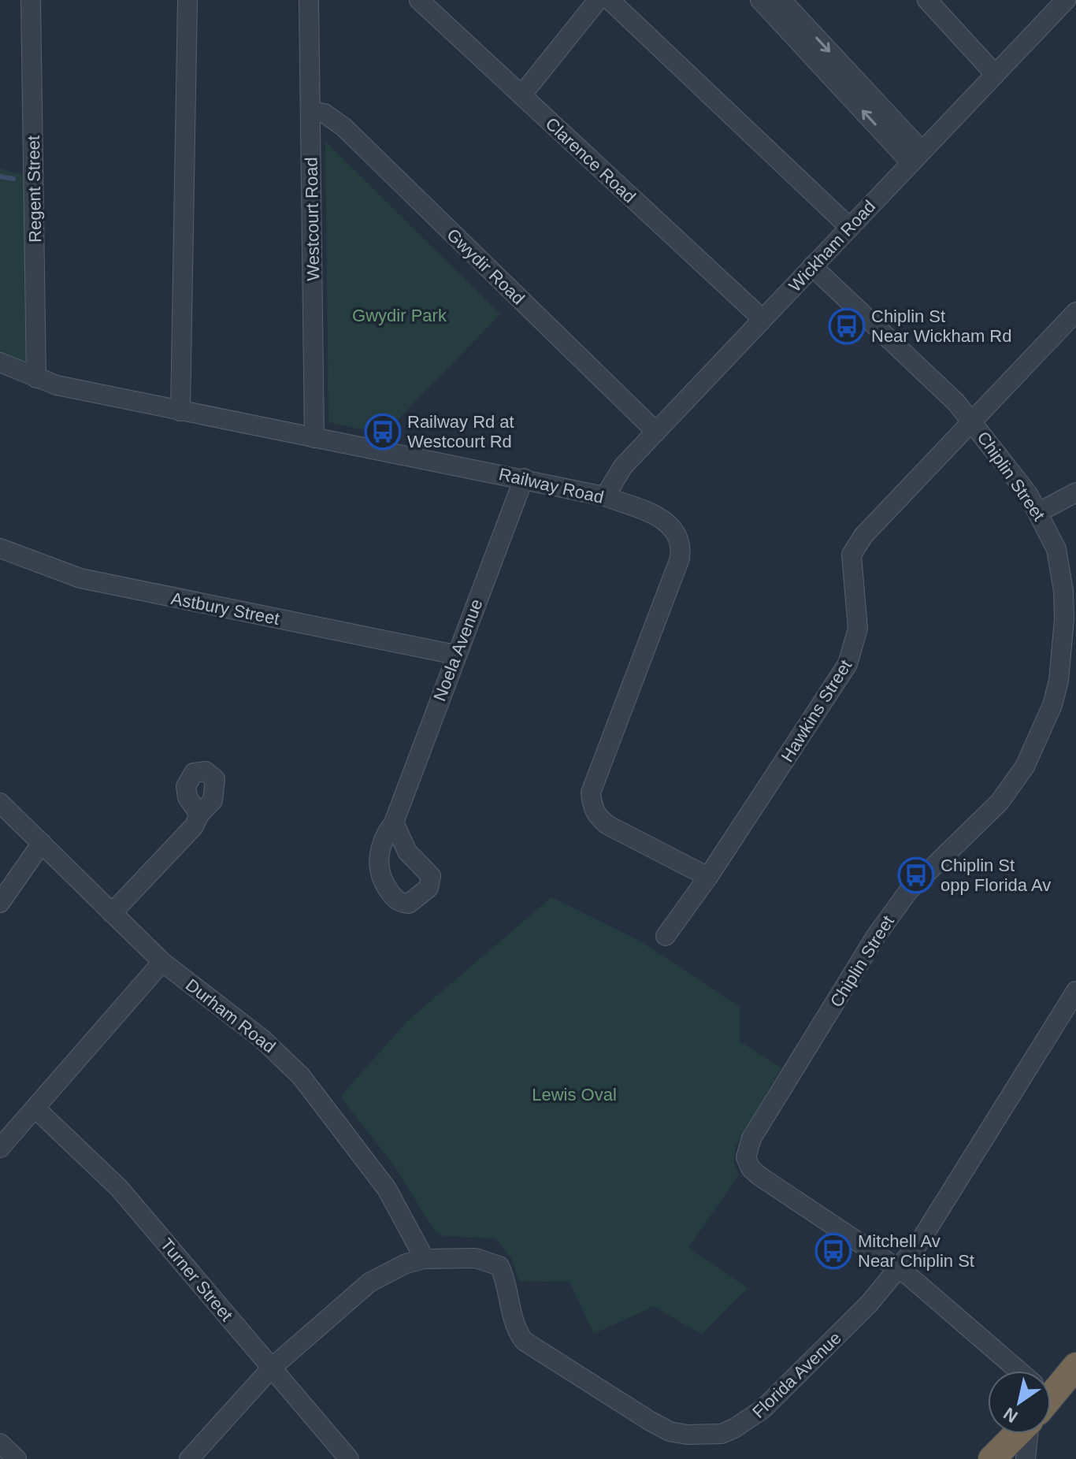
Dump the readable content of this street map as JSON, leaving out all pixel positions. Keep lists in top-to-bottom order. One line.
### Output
{"streets":{"street":["Clarence Road","Regent Street","Westcourt Road","Wickham Road","Gwydir Road","Chiplin Street","Railway Road","Astbury Street","Noela Avenue","Hawkins Street","Durham Road","Turner Street","Florida Avenue"]},"crossings":[["Clarence Road","Wickham Road"],["Regent Street","Railway Road"],["Westcourt Road","Gwydir Road"],["Westcourt Road","Railway Road"],["Wickham Road","Gwydir Road"],["Wickham Road","Chiplin Street"],["Wickham Road","Railway Road"],["Chiplin Street","Hawkins Street"],["Chiplin Street","Florida Avenue"],["Railway Road","Noela Avenue"],["Railway Road","Hawkins Street"],["Astbury Street","Noela Avenue"],["Durham Road","Florida Avenue"]],"parks":["Gwydir Park","Lewis Oval"],"places":{"bus stop":["Chiplin St Near Wickham Rd","Railway Rd at Westcourt Rd","Chiplin St opp Florida Av","Mitchell Av Near Chiplin St"]},"north":"bottom left"}
